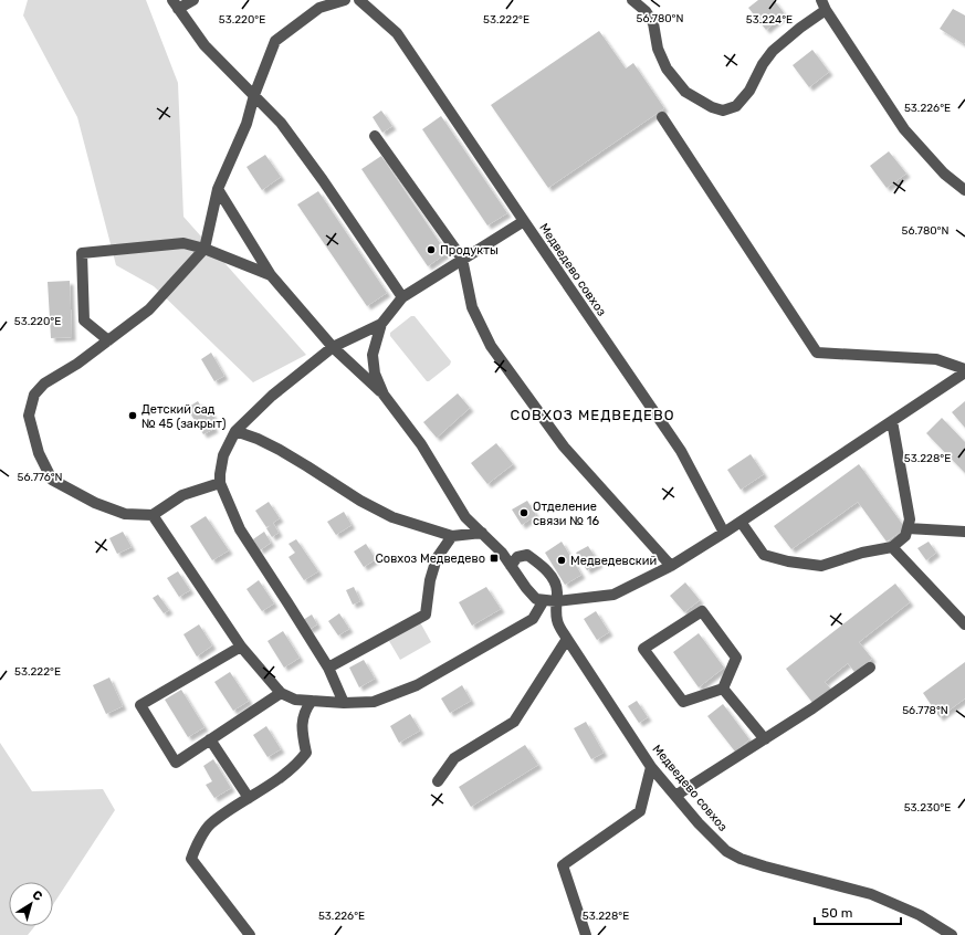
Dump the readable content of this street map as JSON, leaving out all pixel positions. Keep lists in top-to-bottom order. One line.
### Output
{"streets":{"street":["Медведево совхоз"]},"districts":["СОВХОЗ МЕДВЕДЕВО"],"places":{"other":["Продукты","Детский сад № 45 (закрыт)","Отделение связи № 16","Медведевский"],"transit":["Совхоз Медведево"]},"scale_bar":"50 m","north":"top right","coordinates":["56.780°N","53.220°E","53.222°E","53.224°E","53.226°E","53.228°E","56.776°N","56.778°N","53.230°E"]}
